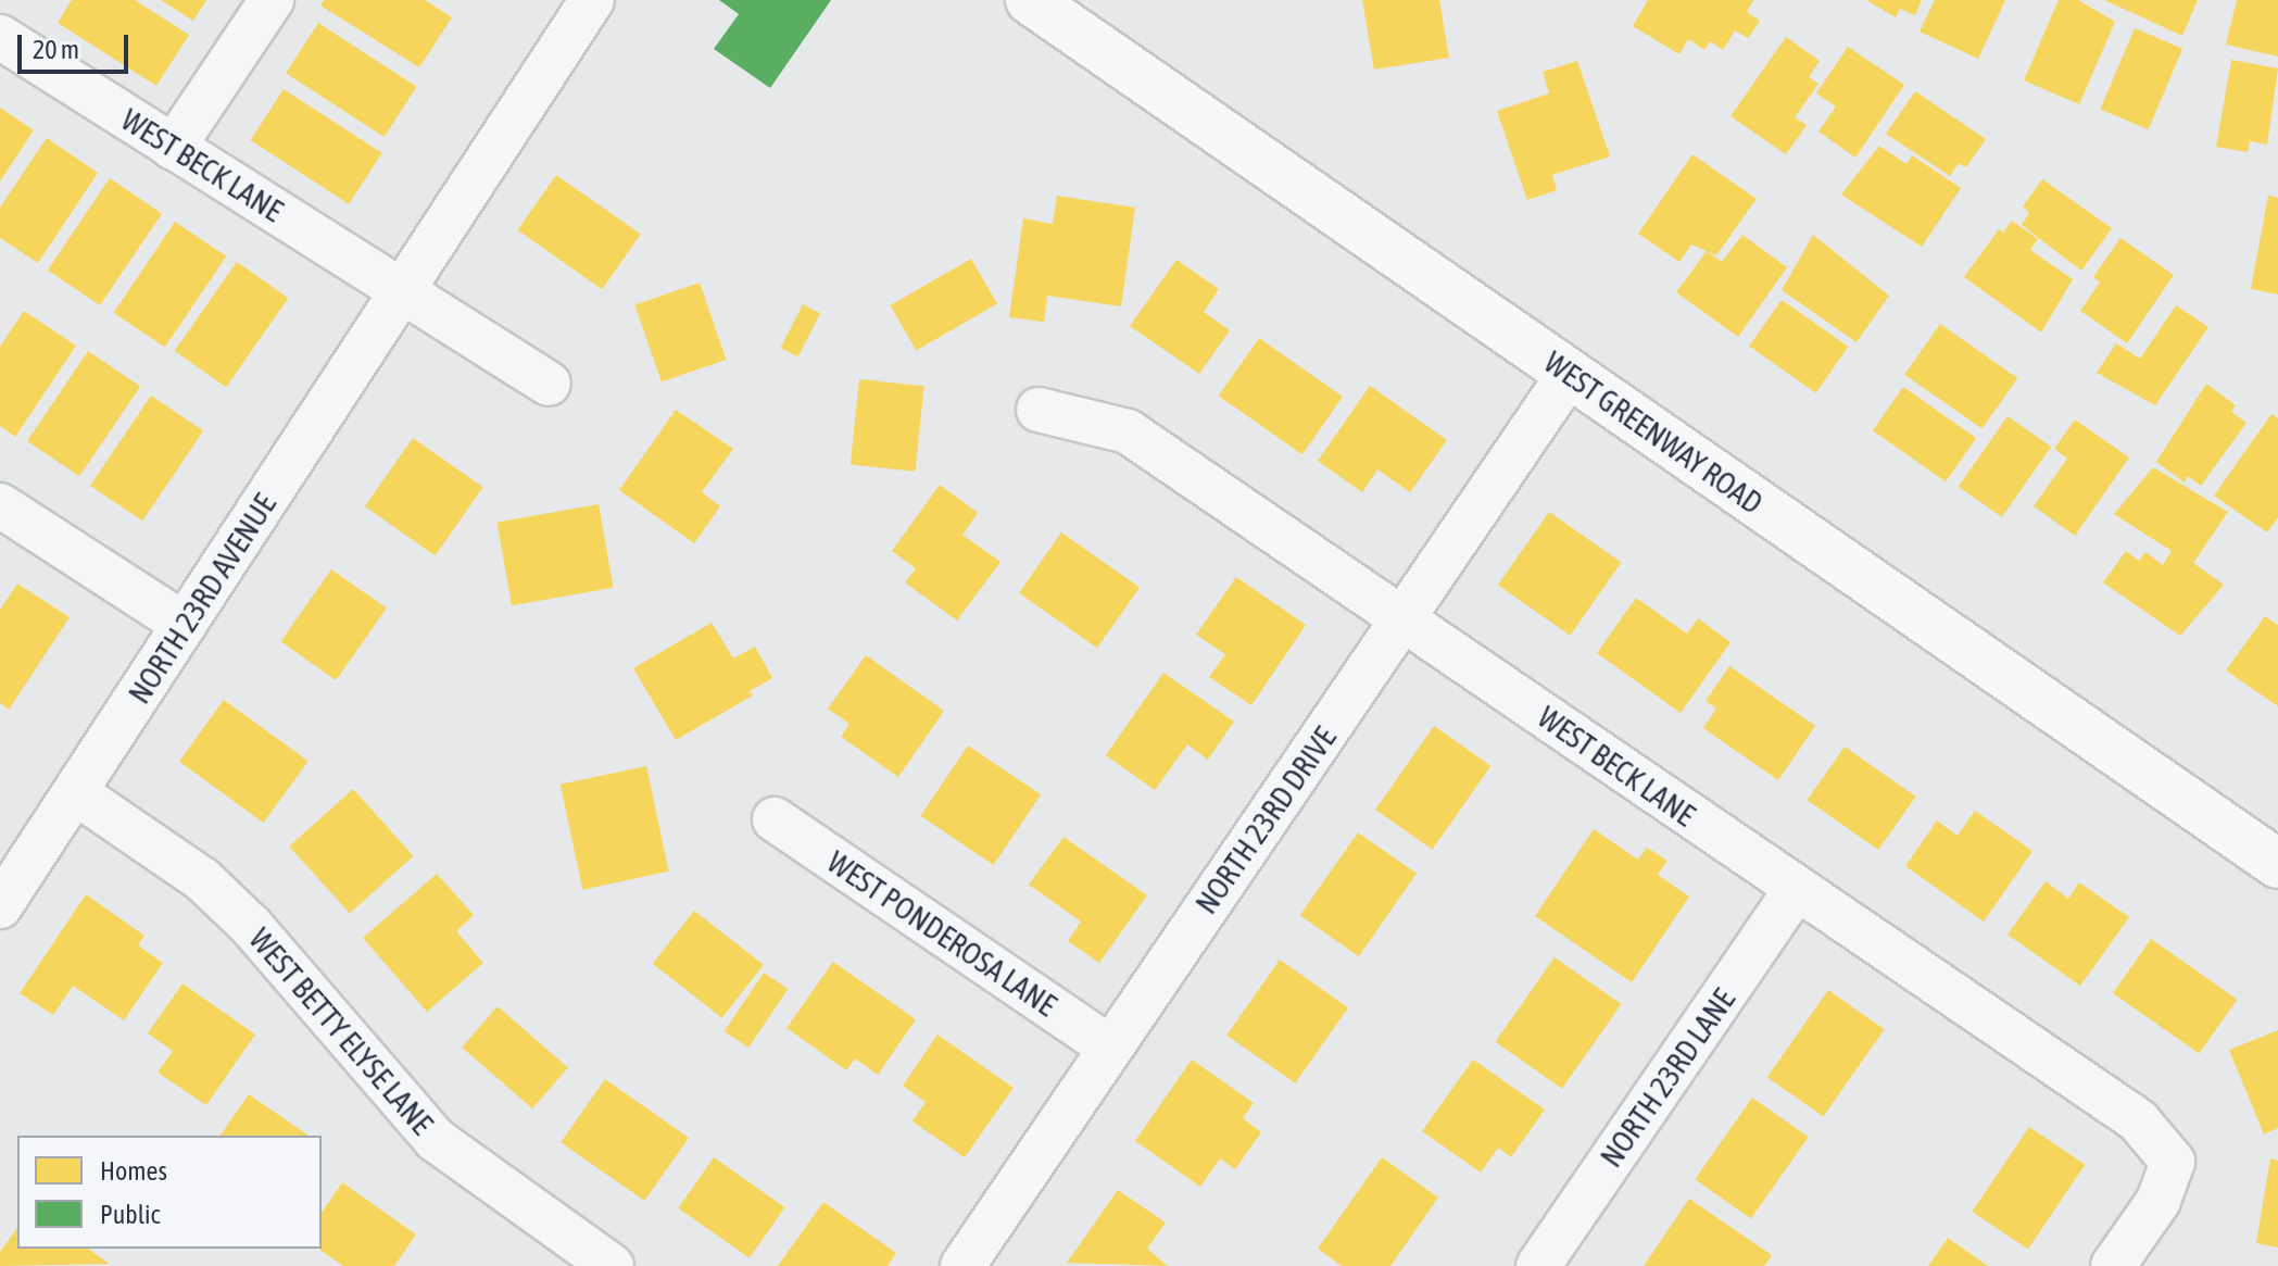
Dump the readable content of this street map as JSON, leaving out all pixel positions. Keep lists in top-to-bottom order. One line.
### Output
{"streets":{"main road":["WEST GREENWAY ROAD"],"street":["WEST BECK LANE","NORTH 23RD AVENUE","NORTH 23RD DRIVE","WEST PONDEROSA LANE","WEST BETTY ELYSE LANE","NORTH 23RD LANE"]},"crossings":[["WEST BECK LANE","NORTH 23RD AVENUE"],["WEST BECK LANE","NORTH 23RD DRIVE"],["WEST BECK LANE","NORTH 23RD LANE"],["WEST GREENWAY ROAD","NORTH 23RD DRIVE"],["NORTH 23RD AVENUE","WEST BETTY ELYSE LANE"],["NORTH 23RD DRIVE","WEST PONDEROSA LANE"]],"legend":["Homes","Public"],"scale_bar":"20 m"}
